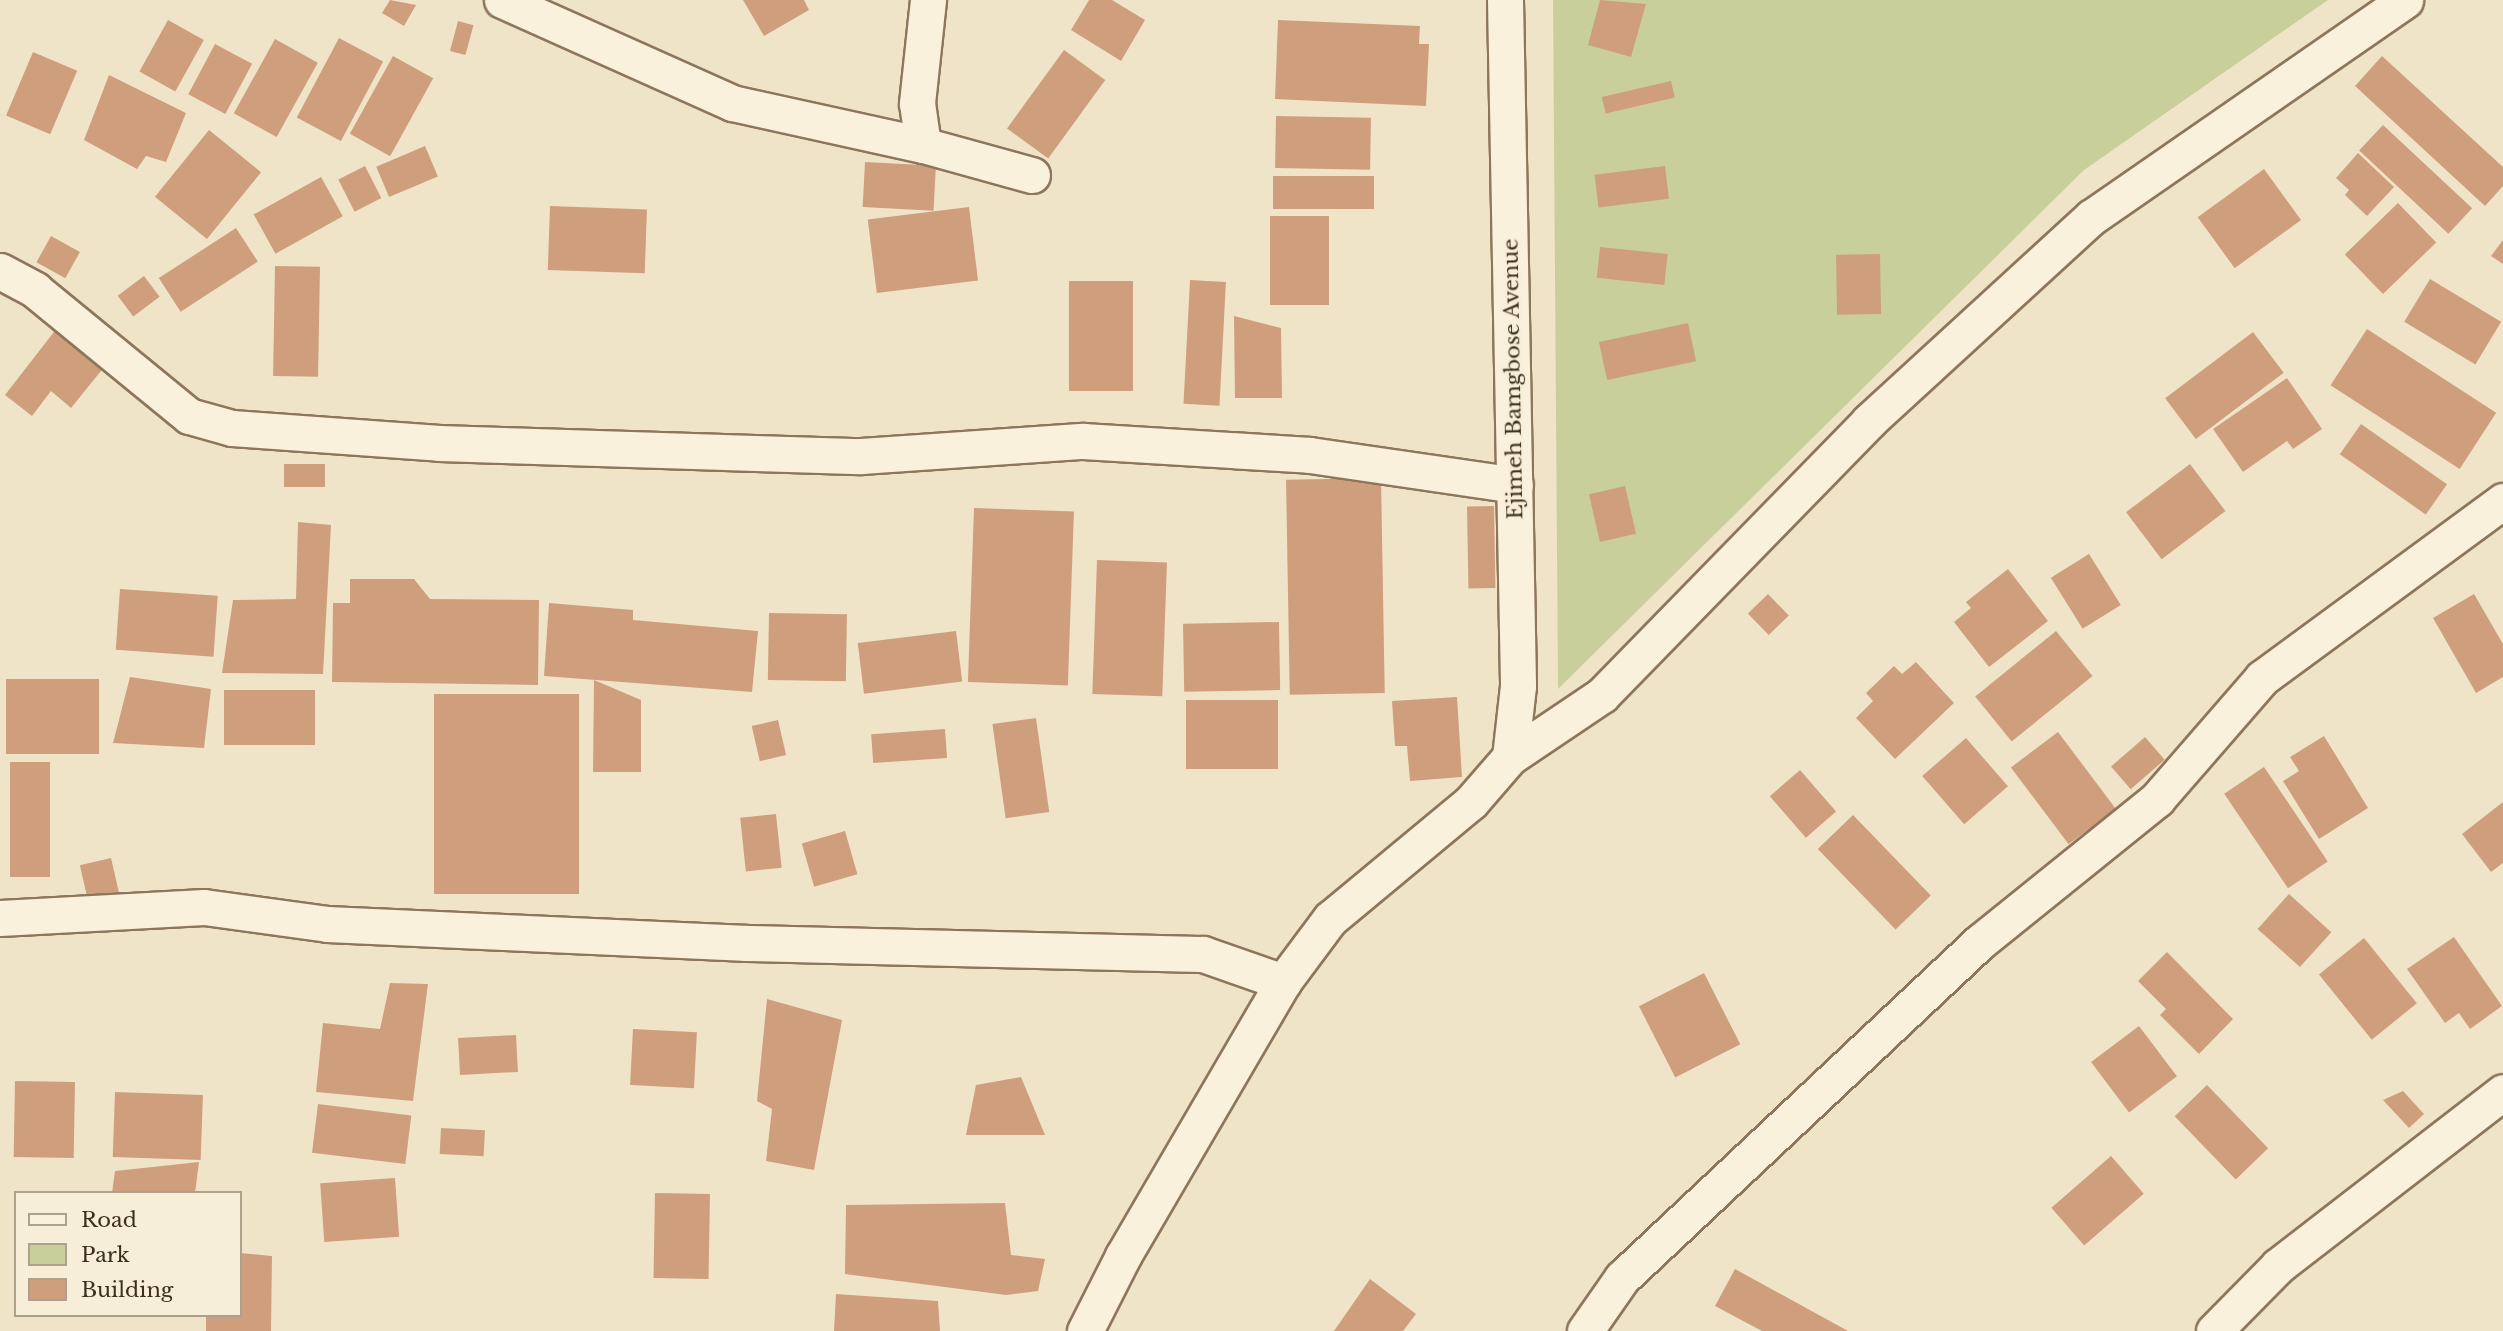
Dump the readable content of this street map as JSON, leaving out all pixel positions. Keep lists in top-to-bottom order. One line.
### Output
{"streets":{"street":["Ejimeh Bamgbose Avenue"]},"legend":["Road","Park","Building"]}
